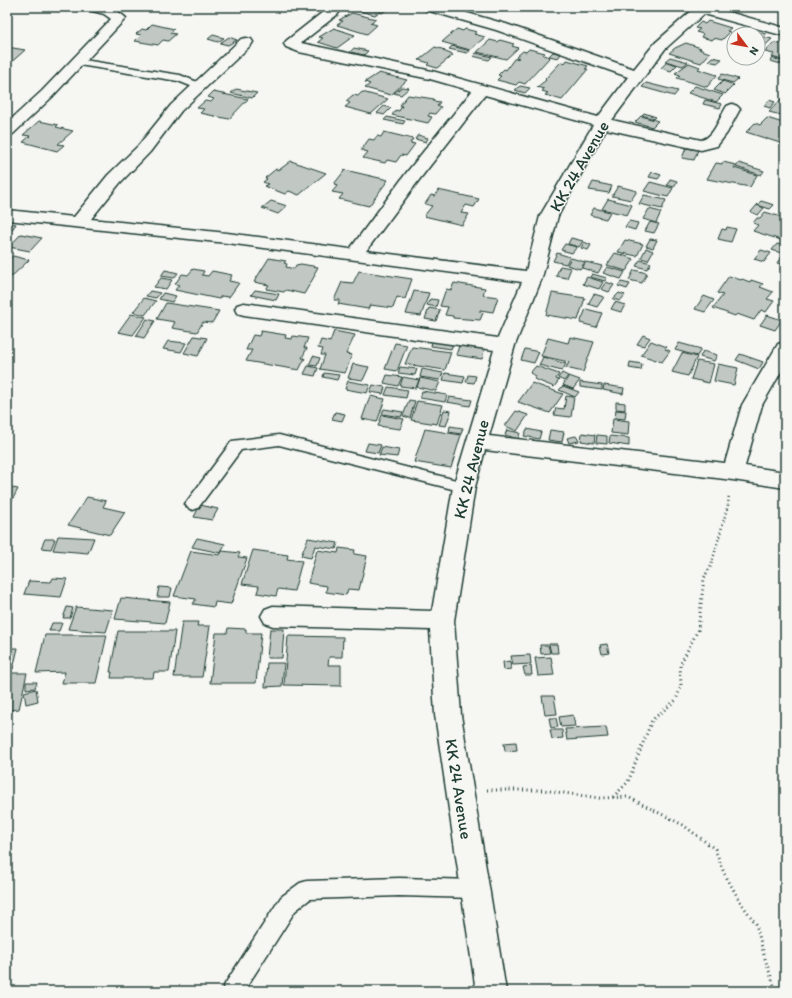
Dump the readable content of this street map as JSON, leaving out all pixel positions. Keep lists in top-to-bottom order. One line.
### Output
{"streets":{"street":["KK 24 Avenue"]},"north":"bottom right"}
